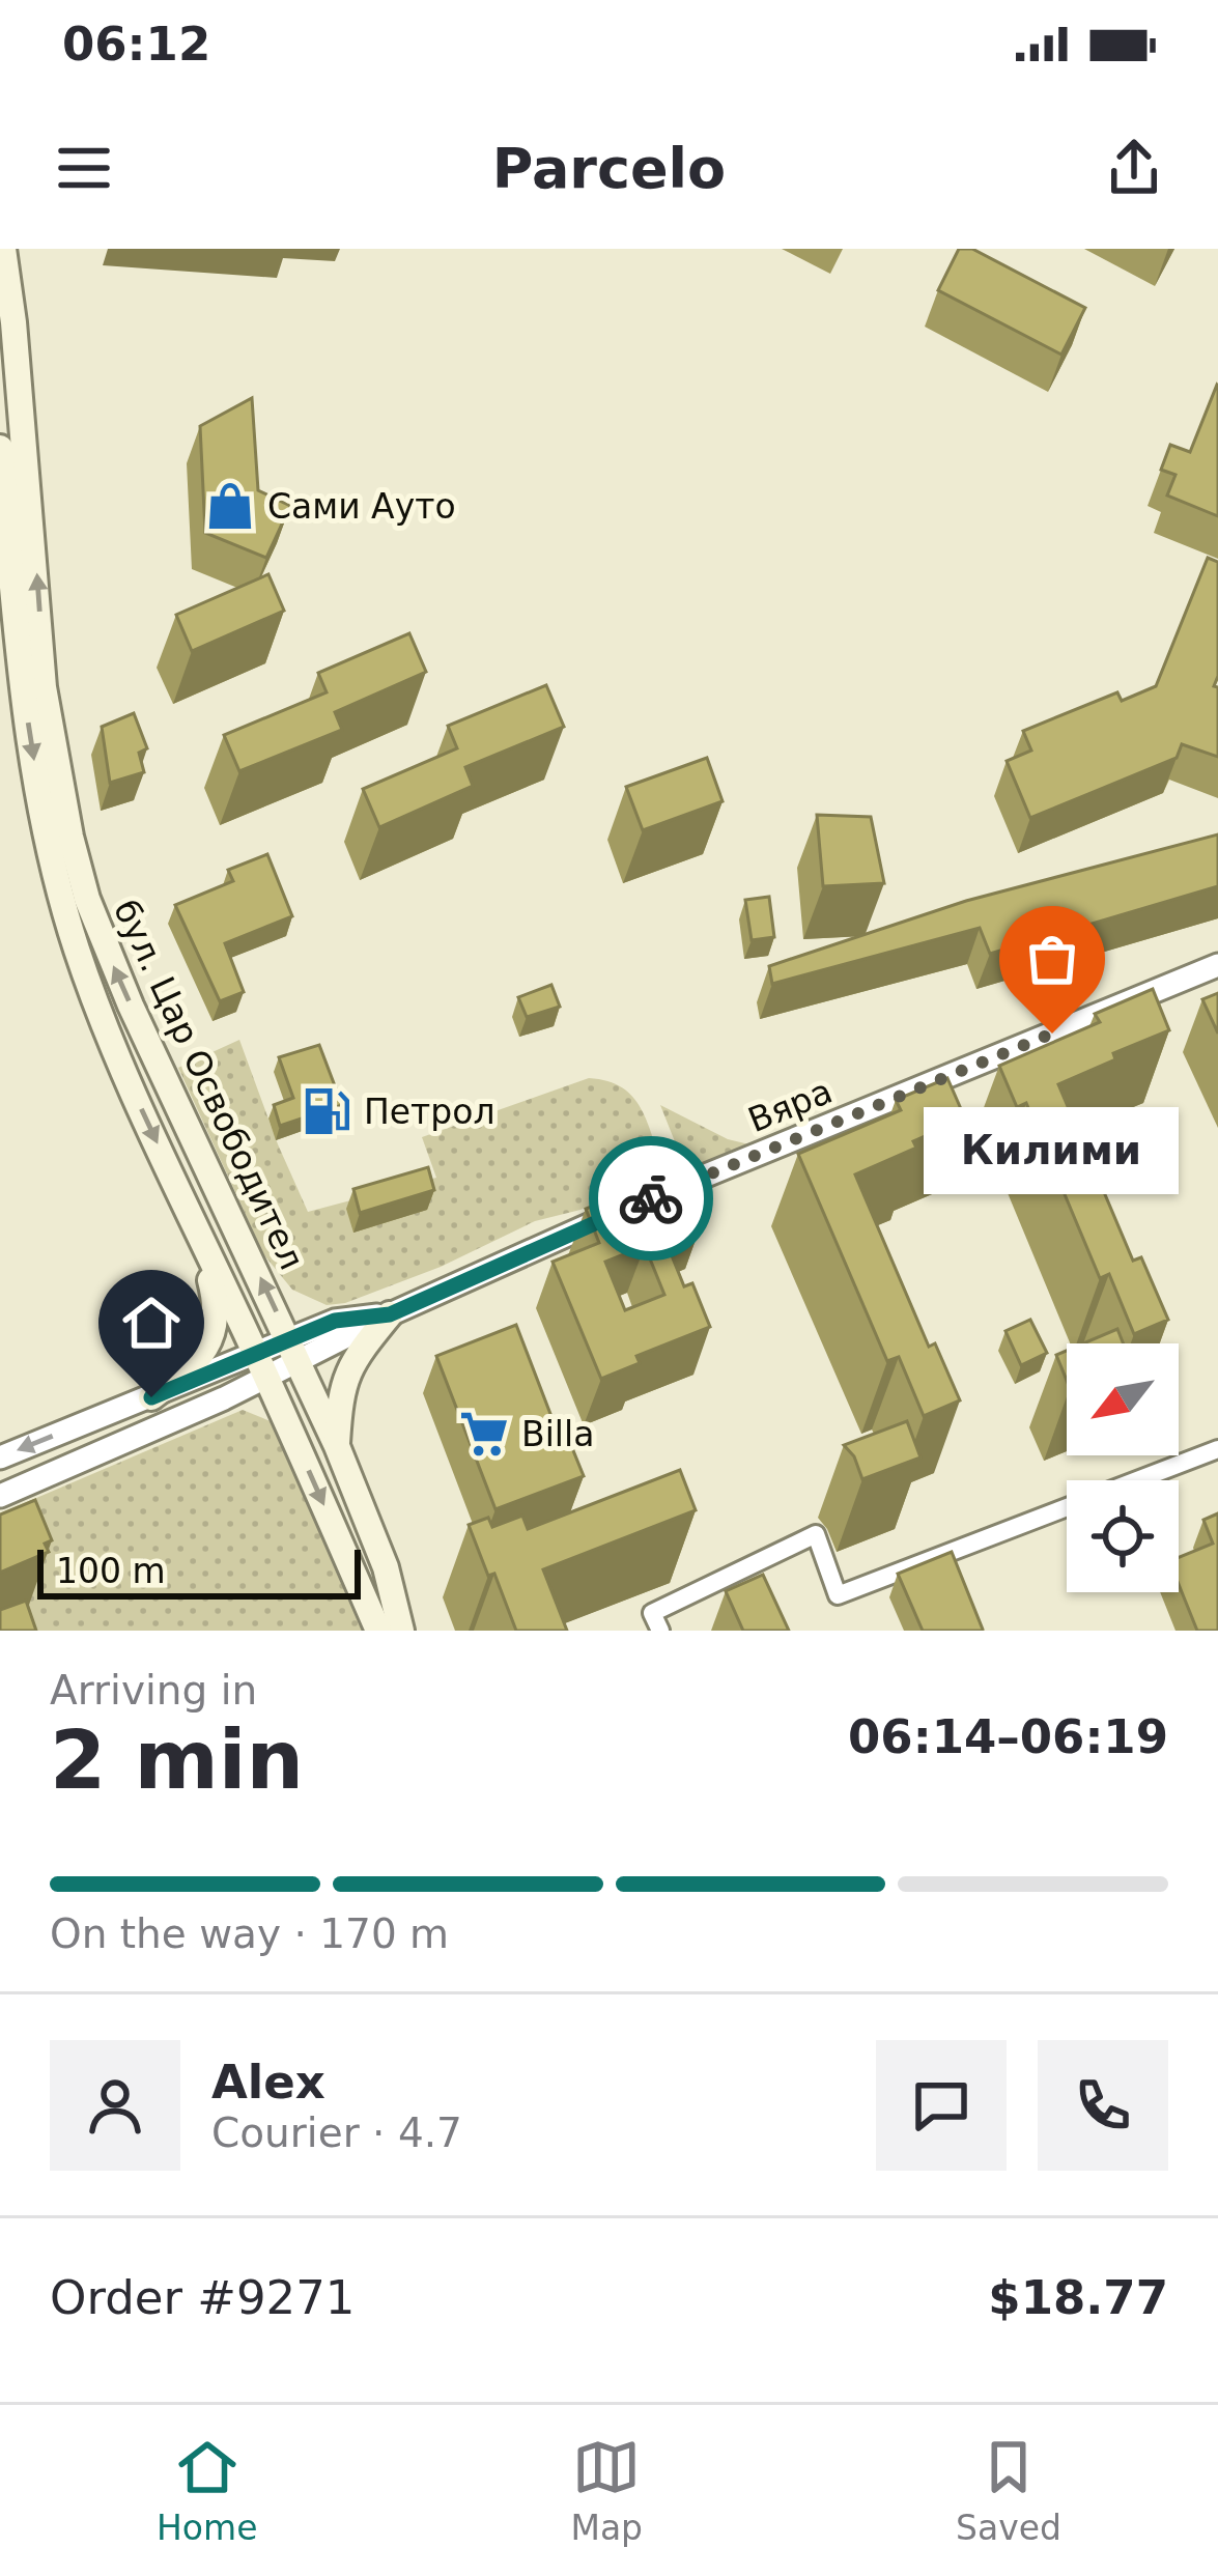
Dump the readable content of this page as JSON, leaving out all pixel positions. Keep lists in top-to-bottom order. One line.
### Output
{"streets":{"main road":["бул. Цар Освободител"],"street":["Вяра"]},"crossings":[["бул. Цар Освободител","Вяра"]],"places":{"shop":["Сами Ауто"],"other":["Килими"],"fuel station":["Петрол"],"supermarket":["Billa"]},"scale_bar":"100 m","north":"bottom left","page":{"status":"06:12","header":"Parcelo","bubble":"Килими","scale":"100 m","heading":["2 min","Arriving in","06:14–06:19"],"panel":["Alex","Courier · 4.7","Order #9271","$18.77"],"bar":"On the way · 170 m","tabs":["Home","Map","Saved"]}}
